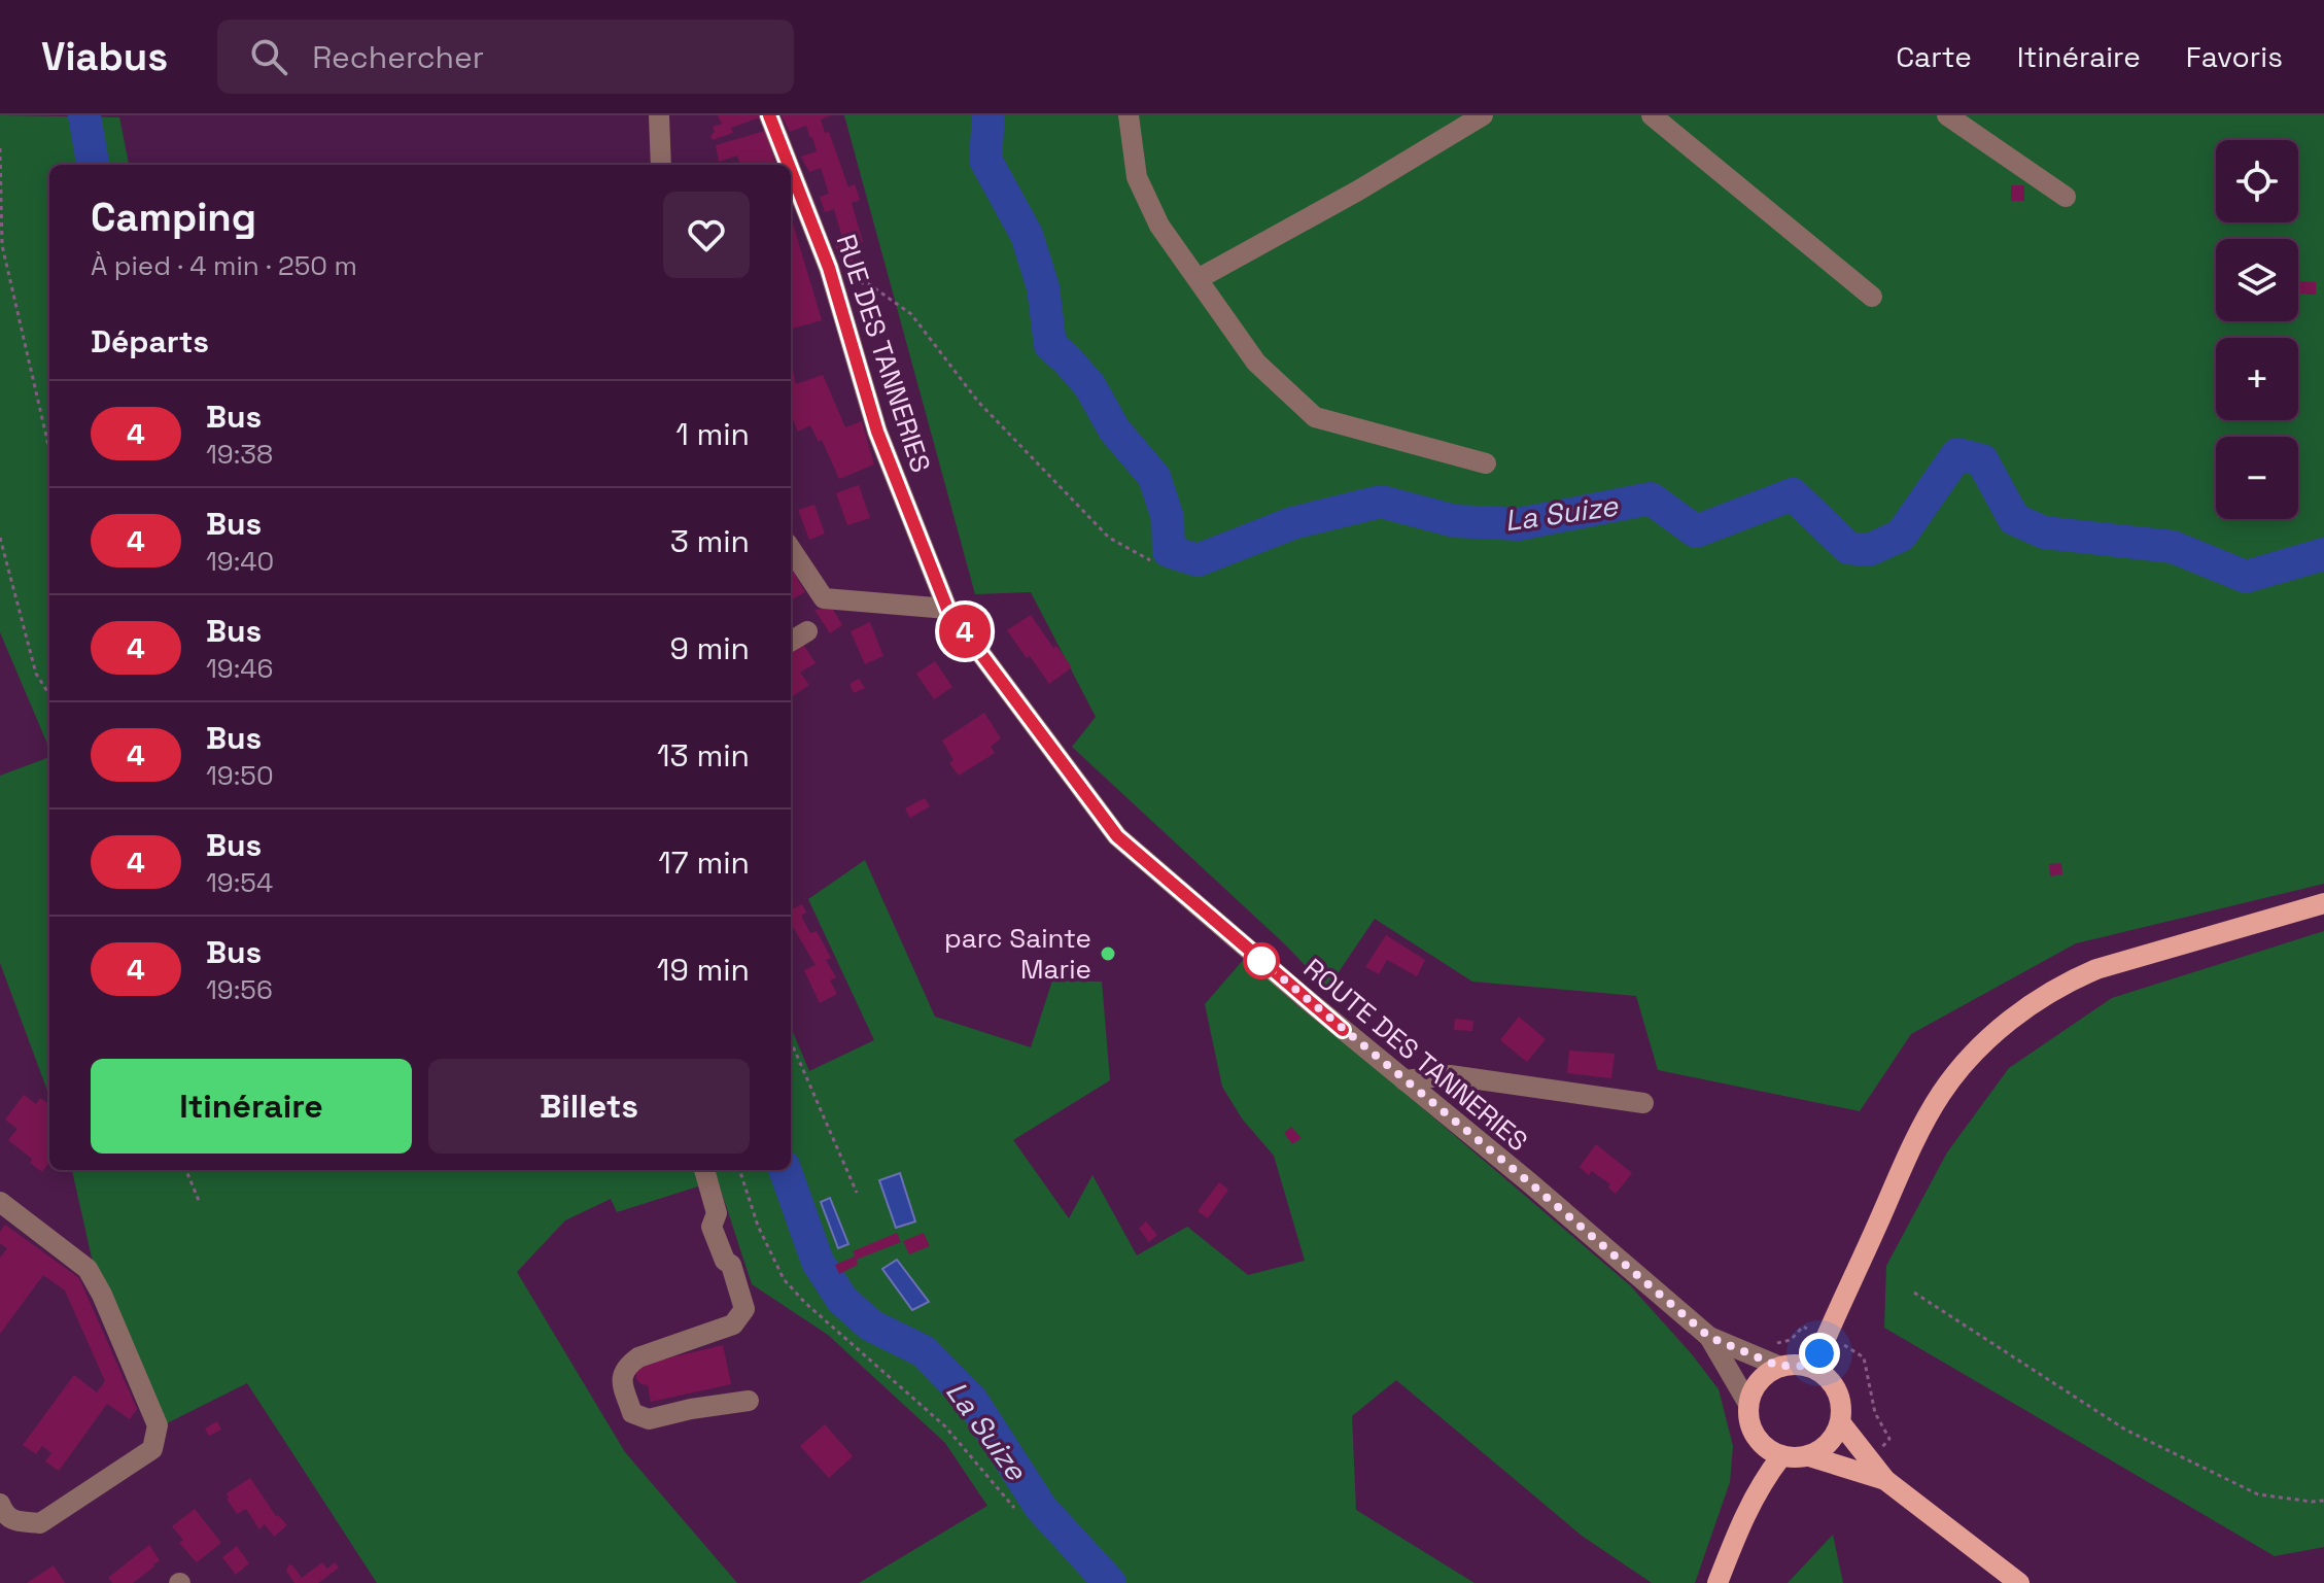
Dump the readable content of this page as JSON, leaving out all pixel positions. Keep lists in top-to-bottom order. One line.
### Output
{"streets":{"street":["RUE DES TANNERIES","ROUTE DES TANNERIES"]},"crossings":[["RUE DES TANNERIES","ROUTE DES TANNERIES"]],"water":["La Suize"],"places":["parc Sainte Marie"],"lines":["bus line 4"],"page":{"header":"Viabus","search":"Rechercher","nav":["Carte","Itinéraire","Favoris"],"on_map":"4","map_buttons":["+","−"],"heading":[["Camping","À pied · 4 min · 250 m"],"Départs"],"list":[{"mark":"4","name":"Bus","note":"19:38","value":"1 min"},{"mark":"4","name":"Bus","note":"19:40","value":"3 min"},{"mark":"4","name":"Bus","note":"19:46","value":"9 min"},{"mark":"4","name":"Bus","note":"19:50","value":"13 min"},{"mark":"4","name":"Bus","note":"19:54","value":"17 min"},{"mark":"4","name":"Bus","note":"19:56","value":"19 min"}],"buttons":["Itinéraire","Billets"]}}
